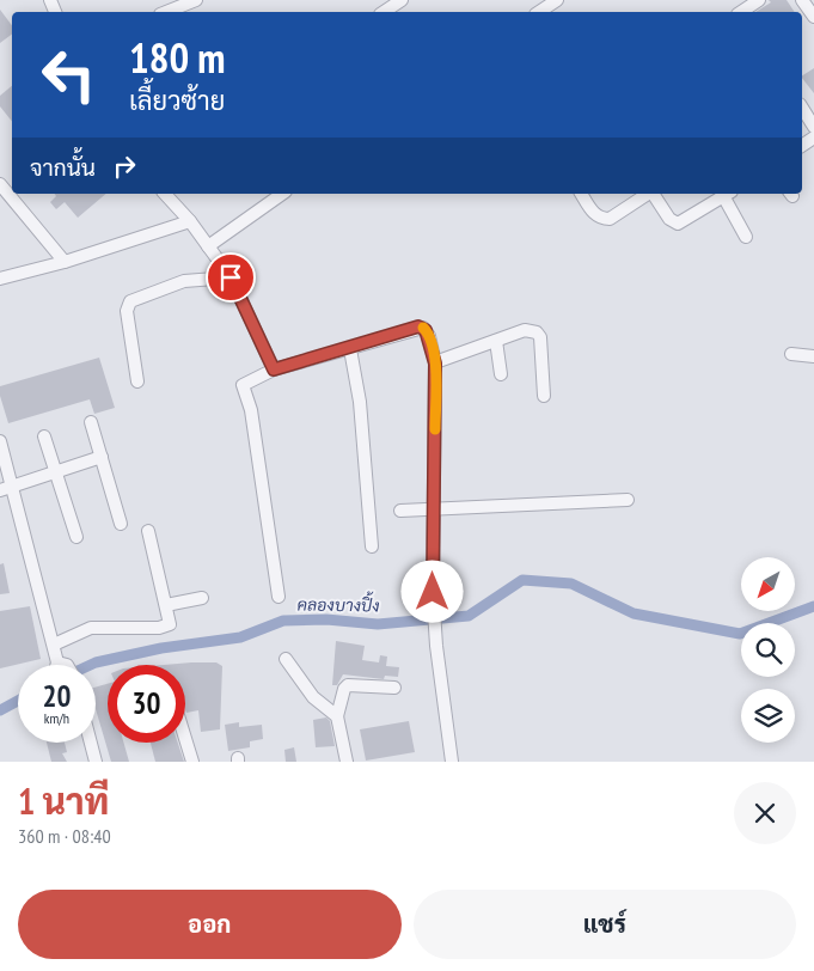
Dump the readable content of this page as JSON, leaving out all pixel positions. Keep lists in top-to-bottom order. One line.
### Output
{"water":["คลองบางปิ้ง"],"north":"bottom left","page":{"turn":["180 m","เลี้ยวซ้าย"],"then":"จากนั้น","speed":"20 km/h","limit":"30","heading":["1 นาที","360 m · 08:40"],"buttons":["ออก","แชร์"]}}
